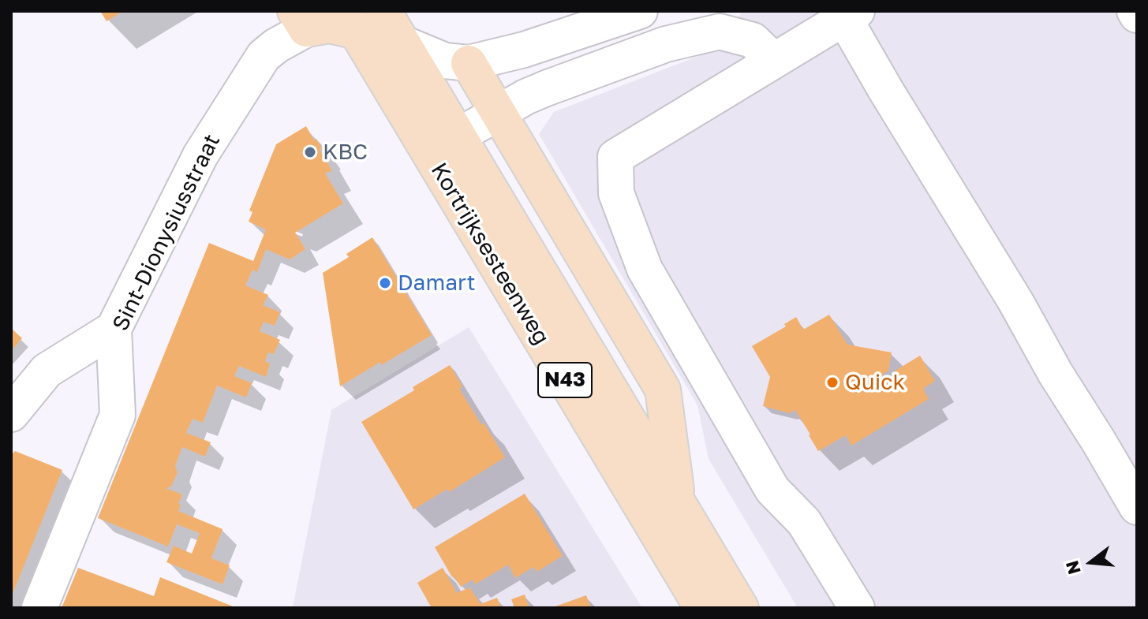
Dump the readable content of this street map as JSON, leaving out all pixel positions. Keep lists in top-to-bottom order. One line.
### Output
{"streets":{"main road":["Kortrijksesteenweg","N43"],"street":["Sint-Dionysiusstraat"]},"crossings":[["Kortrijksesteenweg","N43"]],"places":["KBC","Damart","Quick"],"north":"left"}
